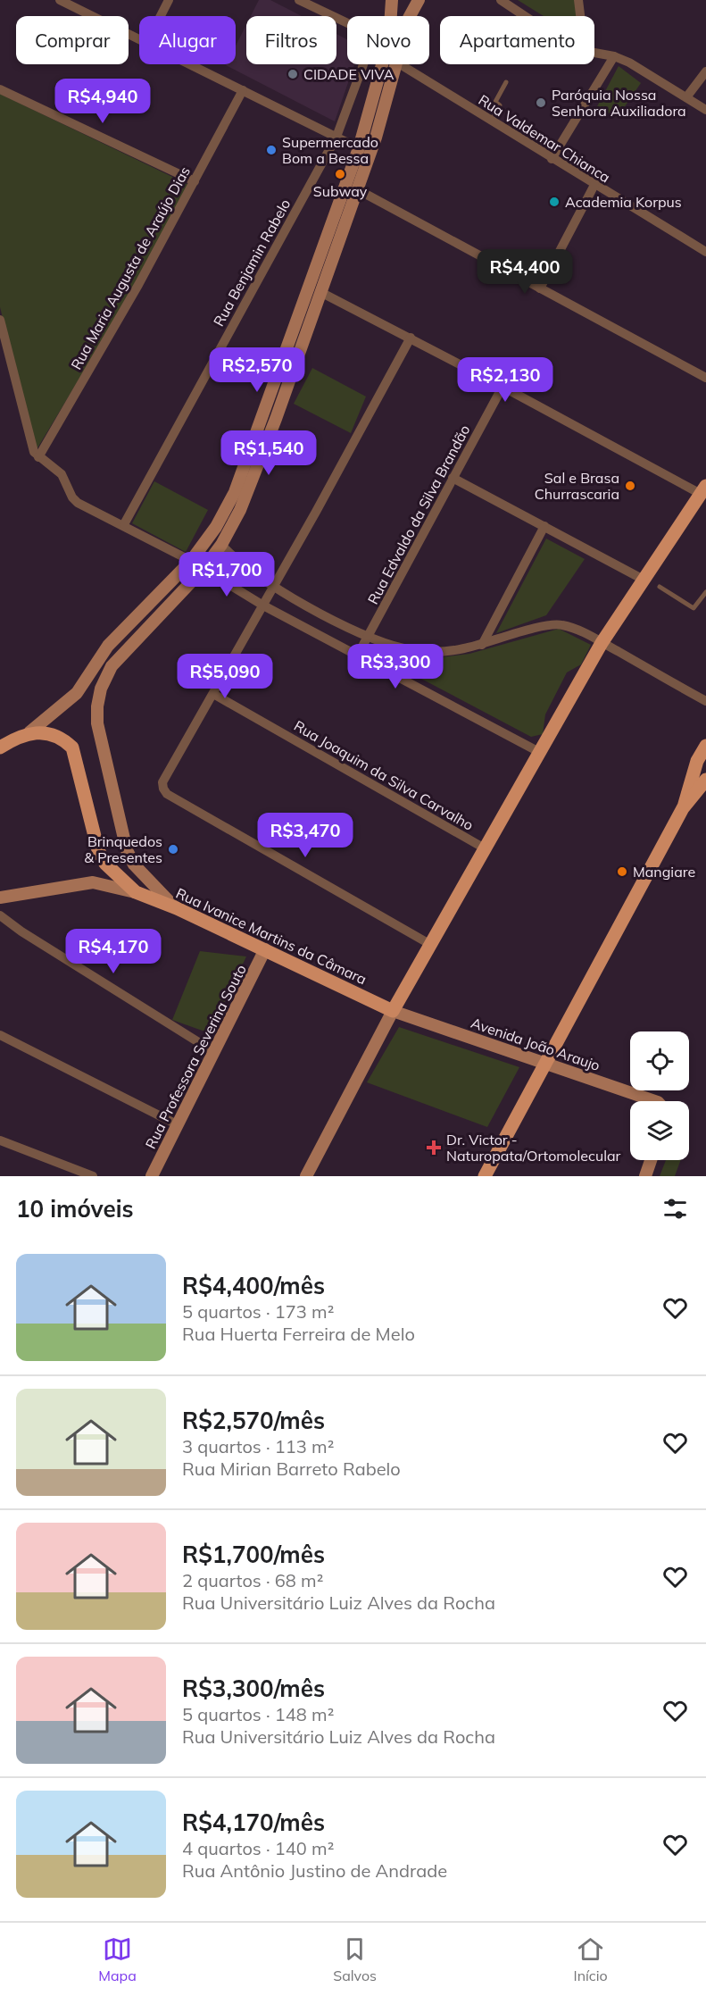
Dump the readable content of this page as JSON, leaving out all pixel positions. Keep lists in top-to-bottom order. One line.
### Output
{"streets":{"main road":["Rua Ivanice Martins da Câmara","Avenida João Araujo","Rua Professora Severina Souto"],"street":["Rua Valdemar Chianca","Rua Benjamin Rabelo","Rua Maria Augusta de Araújo Dias","Rua Edvaldo da Silva Brandão","Rua Joaquim da Silva Carvalho"]},"crossings":[["Rua Ivanice Martins da Câmara","Avenida João Araujo"],["Rua Ivanice Martins da Câmara","Rua Professora Severina Souto"]],"places":{"other":["CIDADE VIVA","Paróquia Nossa Senhora Auxiliadora","Supermercado Bom a Bessa","Subway","Academia Korpus","Sal e Brasa Churrascaria","Brinquedos & Presentes","Mangiare"],"health":["Dr. Victor - Naturopata/Ortomolecular"]},"page":{"chip":["Comprar","Alugar","Filtros","Novo","Apartamento"],"price":["R$4,940","R$4,400","R$2,570","R$2,130","R$1,540","R$1,700","R$3,300","R$5,090","R$3,470","R$4,170"],"heading":"10 imóveis","list":[{"name":"R$4,400/mês","note":"5 quartos · 173 m² · Rua Huerta Ferreira de Melo"},{"name":"R$2,570/mês","note":"3 quartos · 113 m² · Rua Mirian Barreto Rabelo"},{"name":"R$1,700/mês","note":"2 quartos · 68 m² · Rua Universitário Luiz Alves da Rocha"},{"name":"R$3,300/mês","note":"5 quartos · 148 m² · Rua Universitário Luiz Alves da Rocha"},{"name":"R$4,170/mês","note":"4 quartos · 140 m² · Rua Antônio Justino de Andrade"}],"tabs":["Mapa","Salvos","Início"]}}
